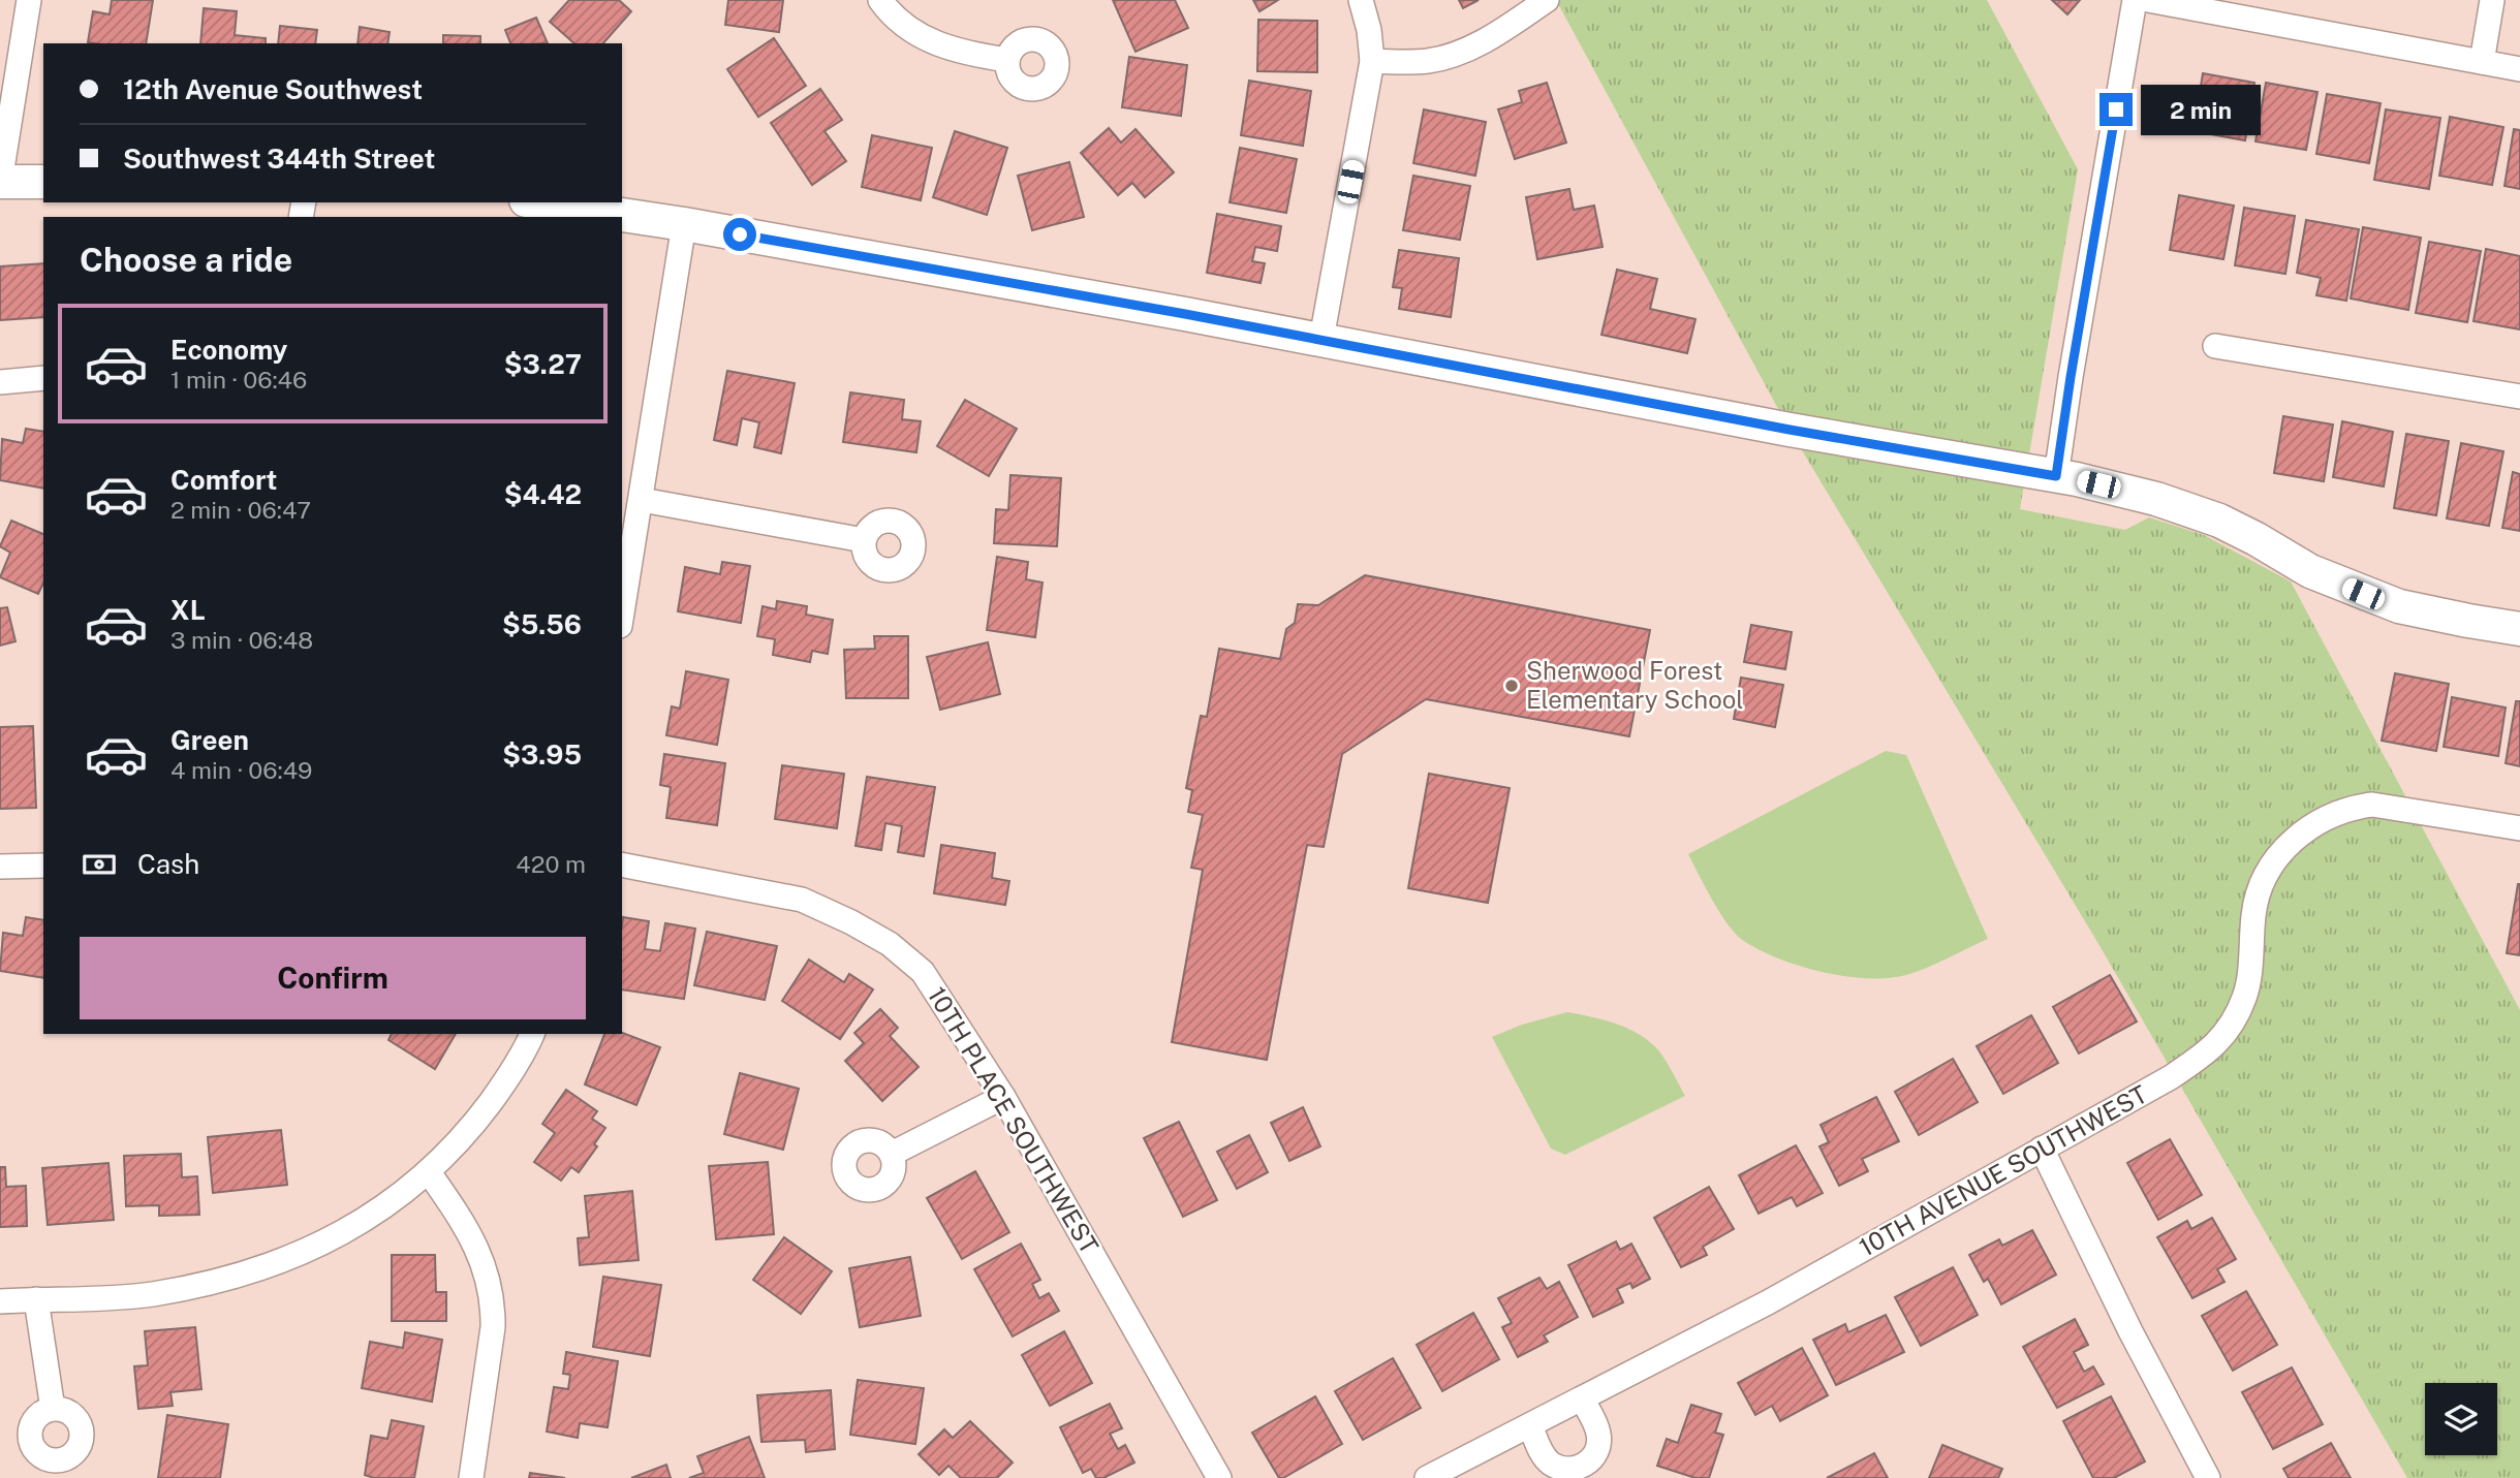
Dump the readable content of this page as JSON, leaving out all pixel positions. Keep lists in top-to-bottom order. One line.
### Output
{"streets":{"street":["10TH PLACE SOUTHWEST","10TH AVENUE SOUTHWEST"]},"places":["Sherwood Forest Elementary School"],"page":{"banner":["12th Avenue Southwest","Southwest 344th Street"],"bubble":"2 min","heading":"Choose a ride","list":[{"name":"Economy","note":"1 min · 06:46","value":"$3.27"},{"name":"Comfort","note":"2 min · 06:47","value":"$4.42"},{"name":"XL","note":"3 min · 06:48","value":"$5.56"},{"name":"Green","note":"4 min · 06:49","value":"$3.95"}],"pay":["Cash","420 m"],"buttons":"Confirm"}}
